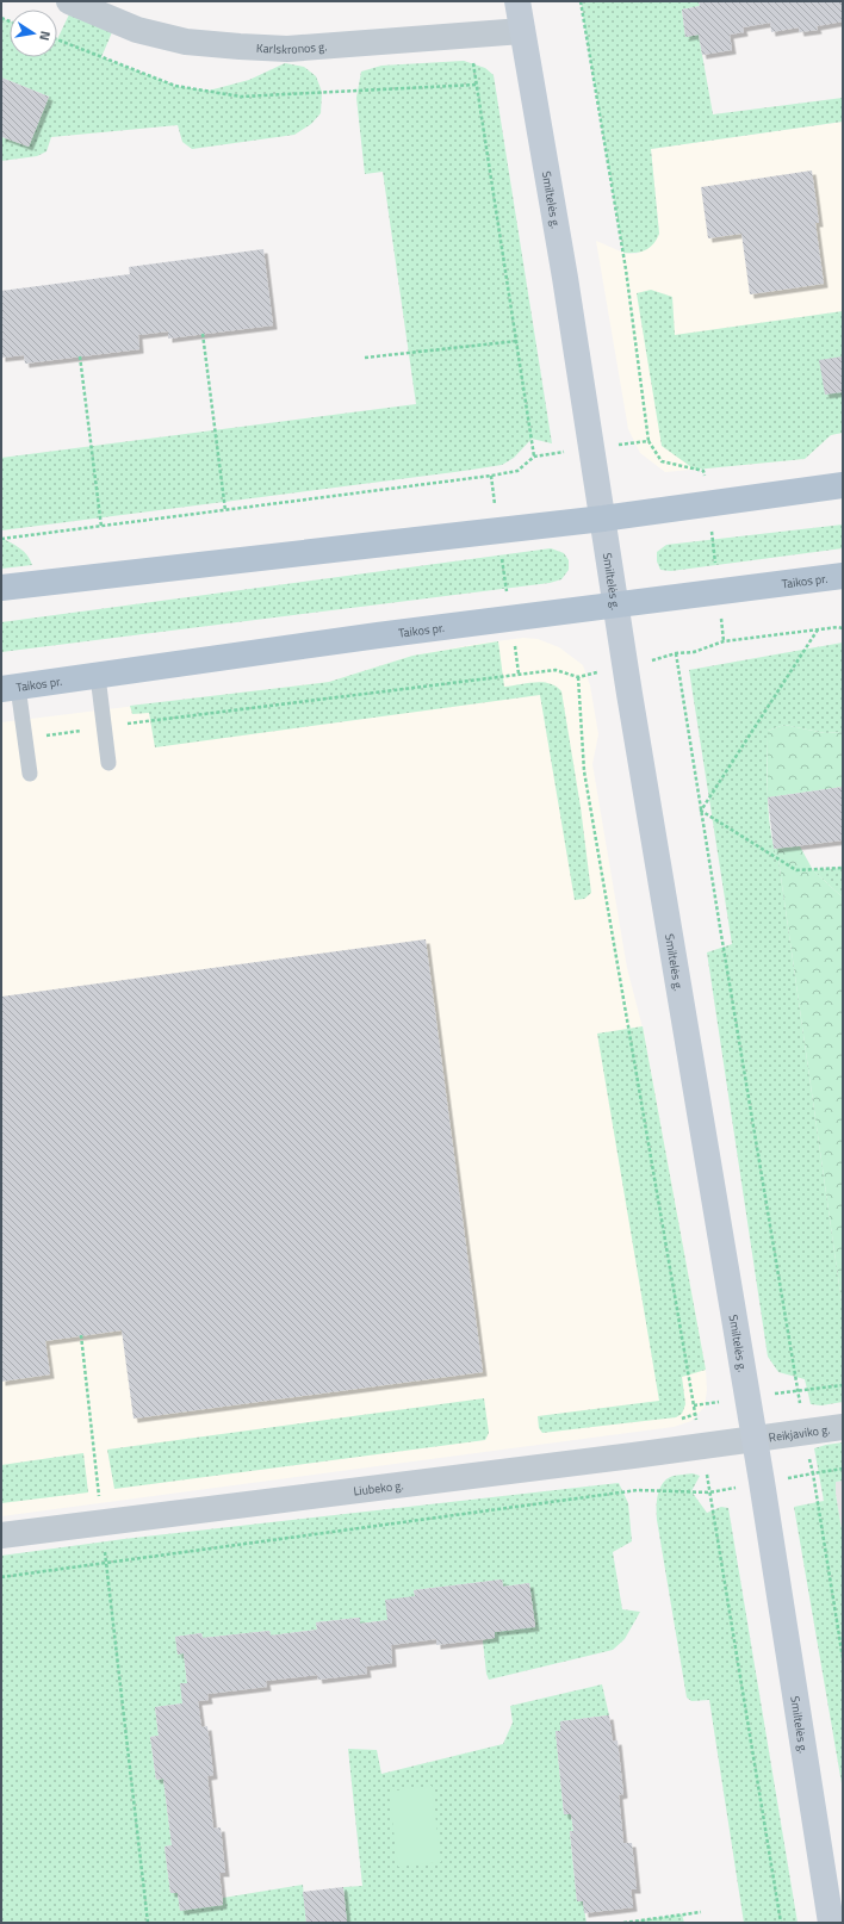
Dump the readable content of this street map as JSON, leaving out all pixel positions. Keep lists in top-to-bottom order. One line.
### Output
{"streets":{"main road":["Taikos pr."],"street":["Karlskronos g.","Smiltelės g.","Reikjaviko g.","Liubeko g."]},"crossings":[["Karlskronos g.","Smiltelės g."],["Smiltelės g.","Taikos pr."],["Smiltelės g.","Reikjaviko g."],["Smiltelės g.","Liubeko g."],["Reikjaviko g.","Liubeko g."]],"north":"right"}
